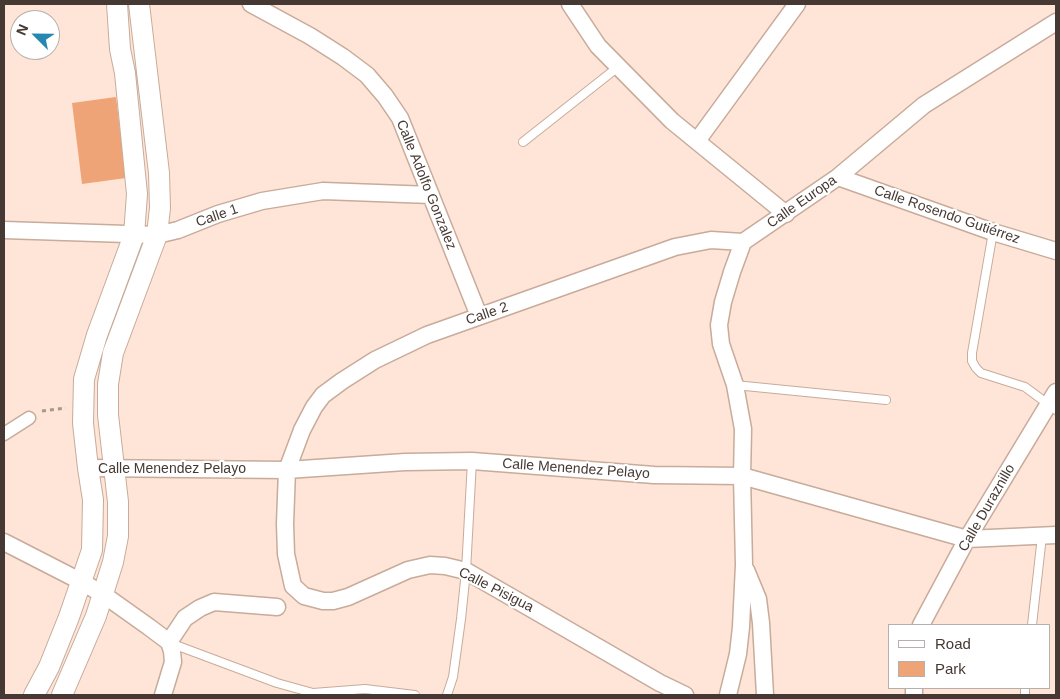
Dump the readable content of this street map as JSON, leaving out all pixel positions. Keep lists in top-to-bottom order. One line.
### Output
{"streets":{"street":["Calle Adolfo Gonzalez","Calle Europa","Calle Rosendo Gutiérrez","Calle 1","Calle 2","Calle Menendez Pelayo","Calle Duraznillo","Calle Pisigua"]},"crossings":[["Calle Adolfo Gonzalez","Calle 1"],["Calle Adolfo Gonzalez","Calle 2"],["Calle Europa","Calle Rosendo Gutiérrez"],["Calle Europa","Calle 2"],["Calle 2","Calle Menendez Pelayo"],["Calle 2","Calle Pisigua"],["Calle Menendez Pelayo","Calle Duraznillo"],["Calle Menendez Pelayo","Calle Pisigua"]],"legend":["Road","Park"],"north":"top left"}
